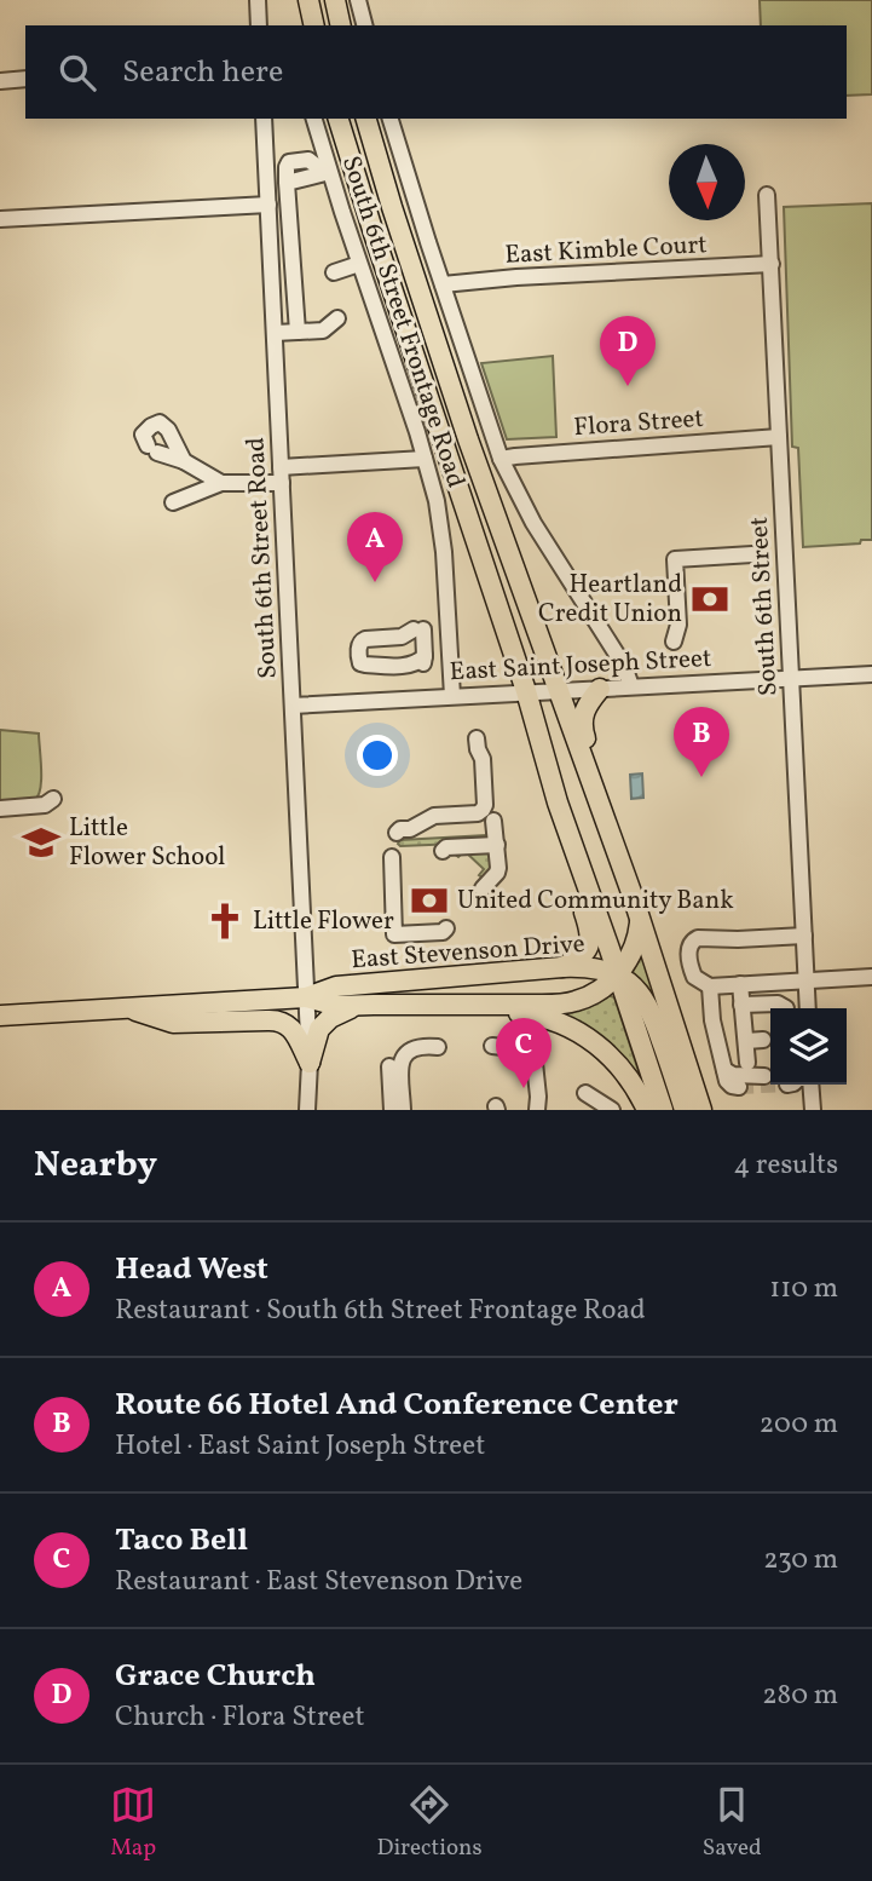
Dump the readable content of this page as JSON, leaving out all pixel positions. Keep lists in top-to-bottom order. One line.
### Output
{"streets":{"main road":["East Stevenson Drive"],"street":["East Kimble Court","South 6th Street Frontage Road","Flora Street","South 6th Street Road","South 6th Street","East Saint Joseph Street"]},"crossings":[["East Kimble Court","South 6th Street"],["South 6th Street Frontage Road","East Saint Joseph Street"],["Flora Street","South 6th Street"],["South 6th Street Road","East Saint Joseph Street"],["South 6th Street Road","East Stevenson Drive"],["South 6th Street","East Saint Joseph Street"]],"places":{"bank":["Heartland Credit Union","United Community Bank"],"school or university":["Little Flower School"],"church":["Little Flower"]},"north":"bottom","page":{"search":"Search here","pins":["D","A","B","C"],"heading":["Nearby","4 results"],"list":[{"mark":"A","name":"Head West","note":"Restaurant · South 6th Street Frontage Road","value":"110 m"},{"mark":"B","name":"Route 66 Hotel And Conference Center","note":"Hotel · East Saint Joseph Street","value":"200 m"},{"mark":"C","name":"Taco Bell","note":"Restaurant · East Stevenson Drive","value":"230 m"},{"mark":"D","name":"Grace Church","note":"Church · Flora Street","value":"280 m"}],"nav":["Map","Directions","Saved"]}}
